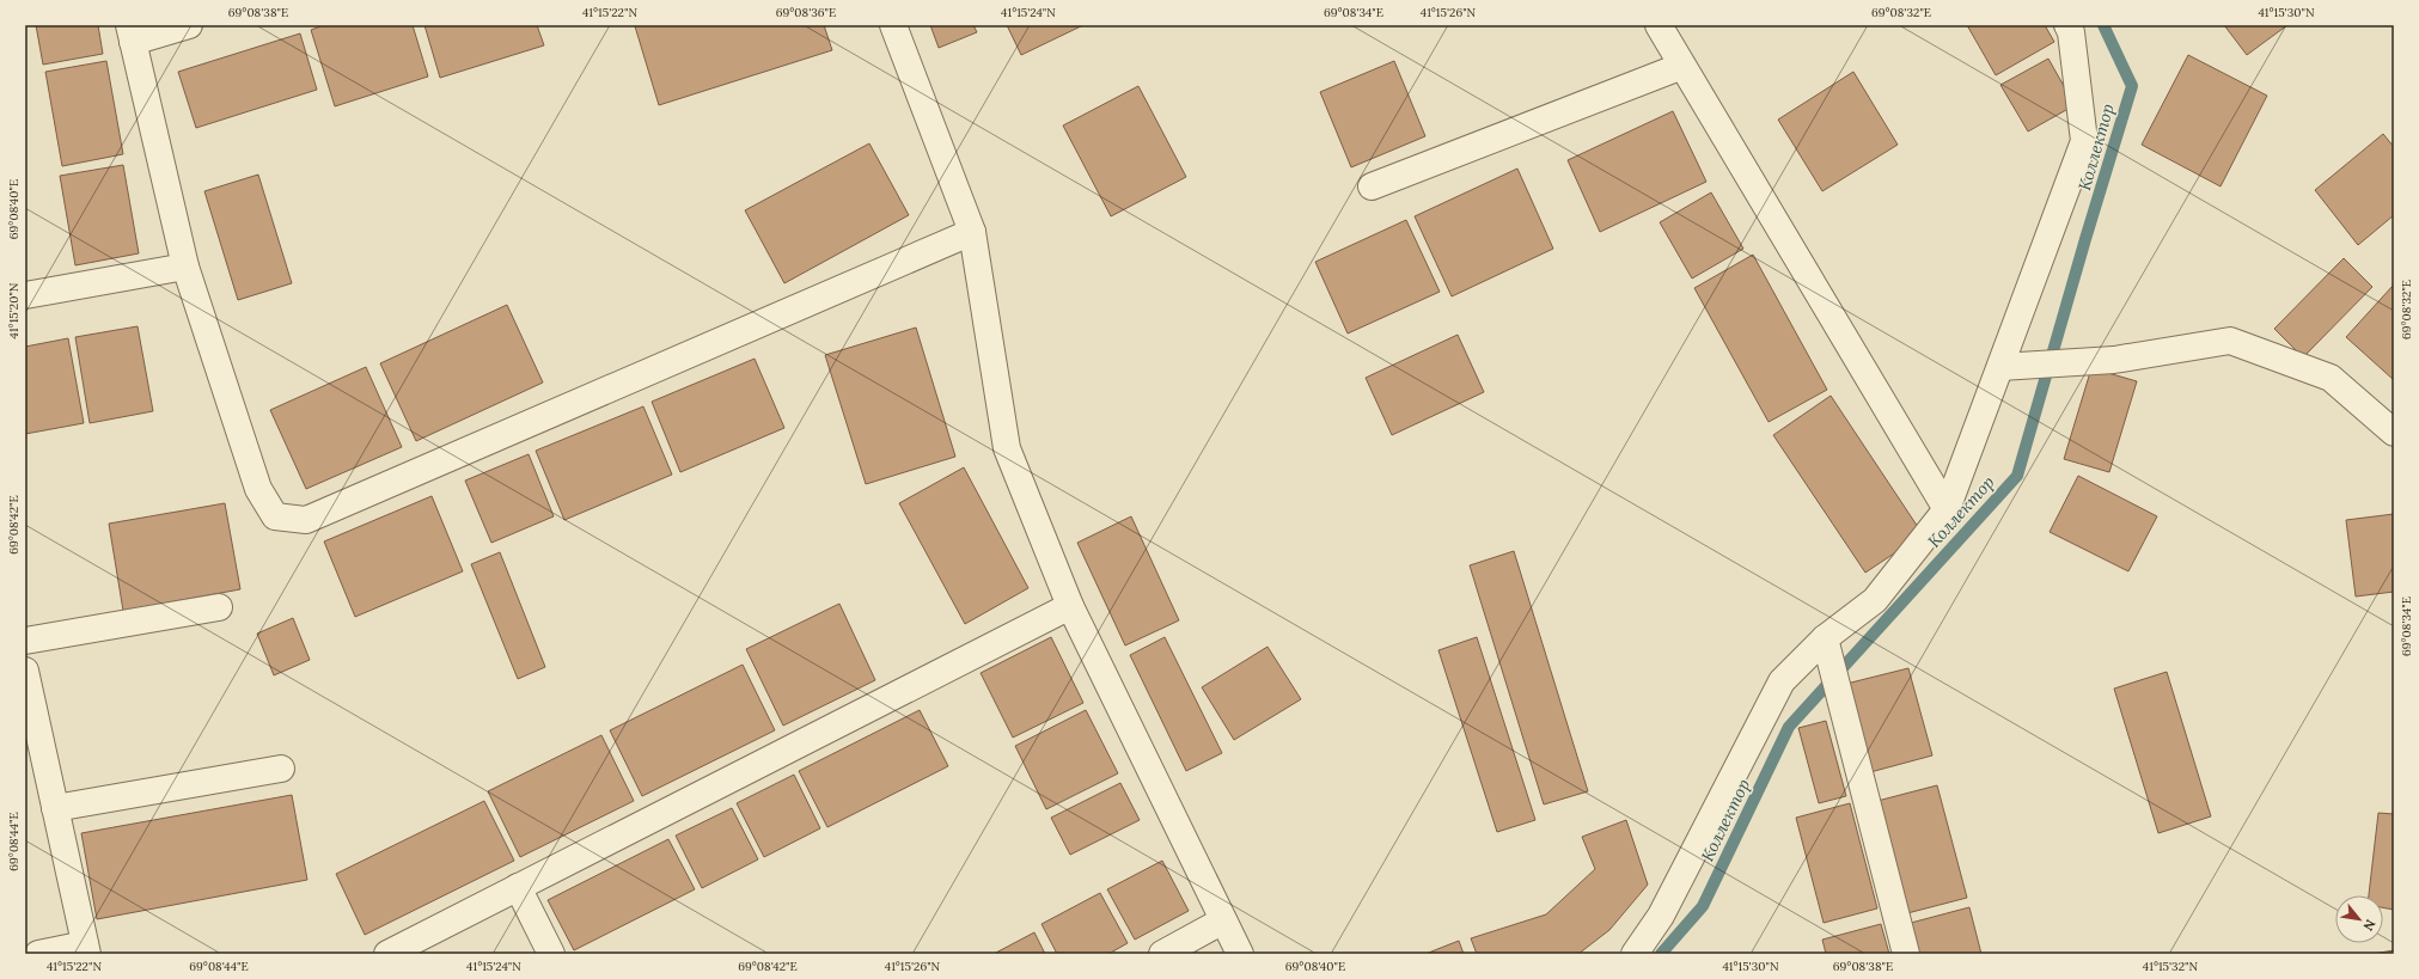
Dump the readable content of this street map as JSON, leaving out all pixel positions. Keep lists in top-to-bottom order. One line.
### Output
{"water":["Коллектор"],"north":"bottom right","coordinates":["69°08'38\"E","41°15'22\"N","69°08'36\"E","41°15'24\"N","69°08'34\"E","41°15'26\"N","69°08'32\"E","41°15'30\"N","69°08'40\"E","41°15'20\"N","69°08'42\"E","69°08'44\"E","41°15'32\"N"]}
